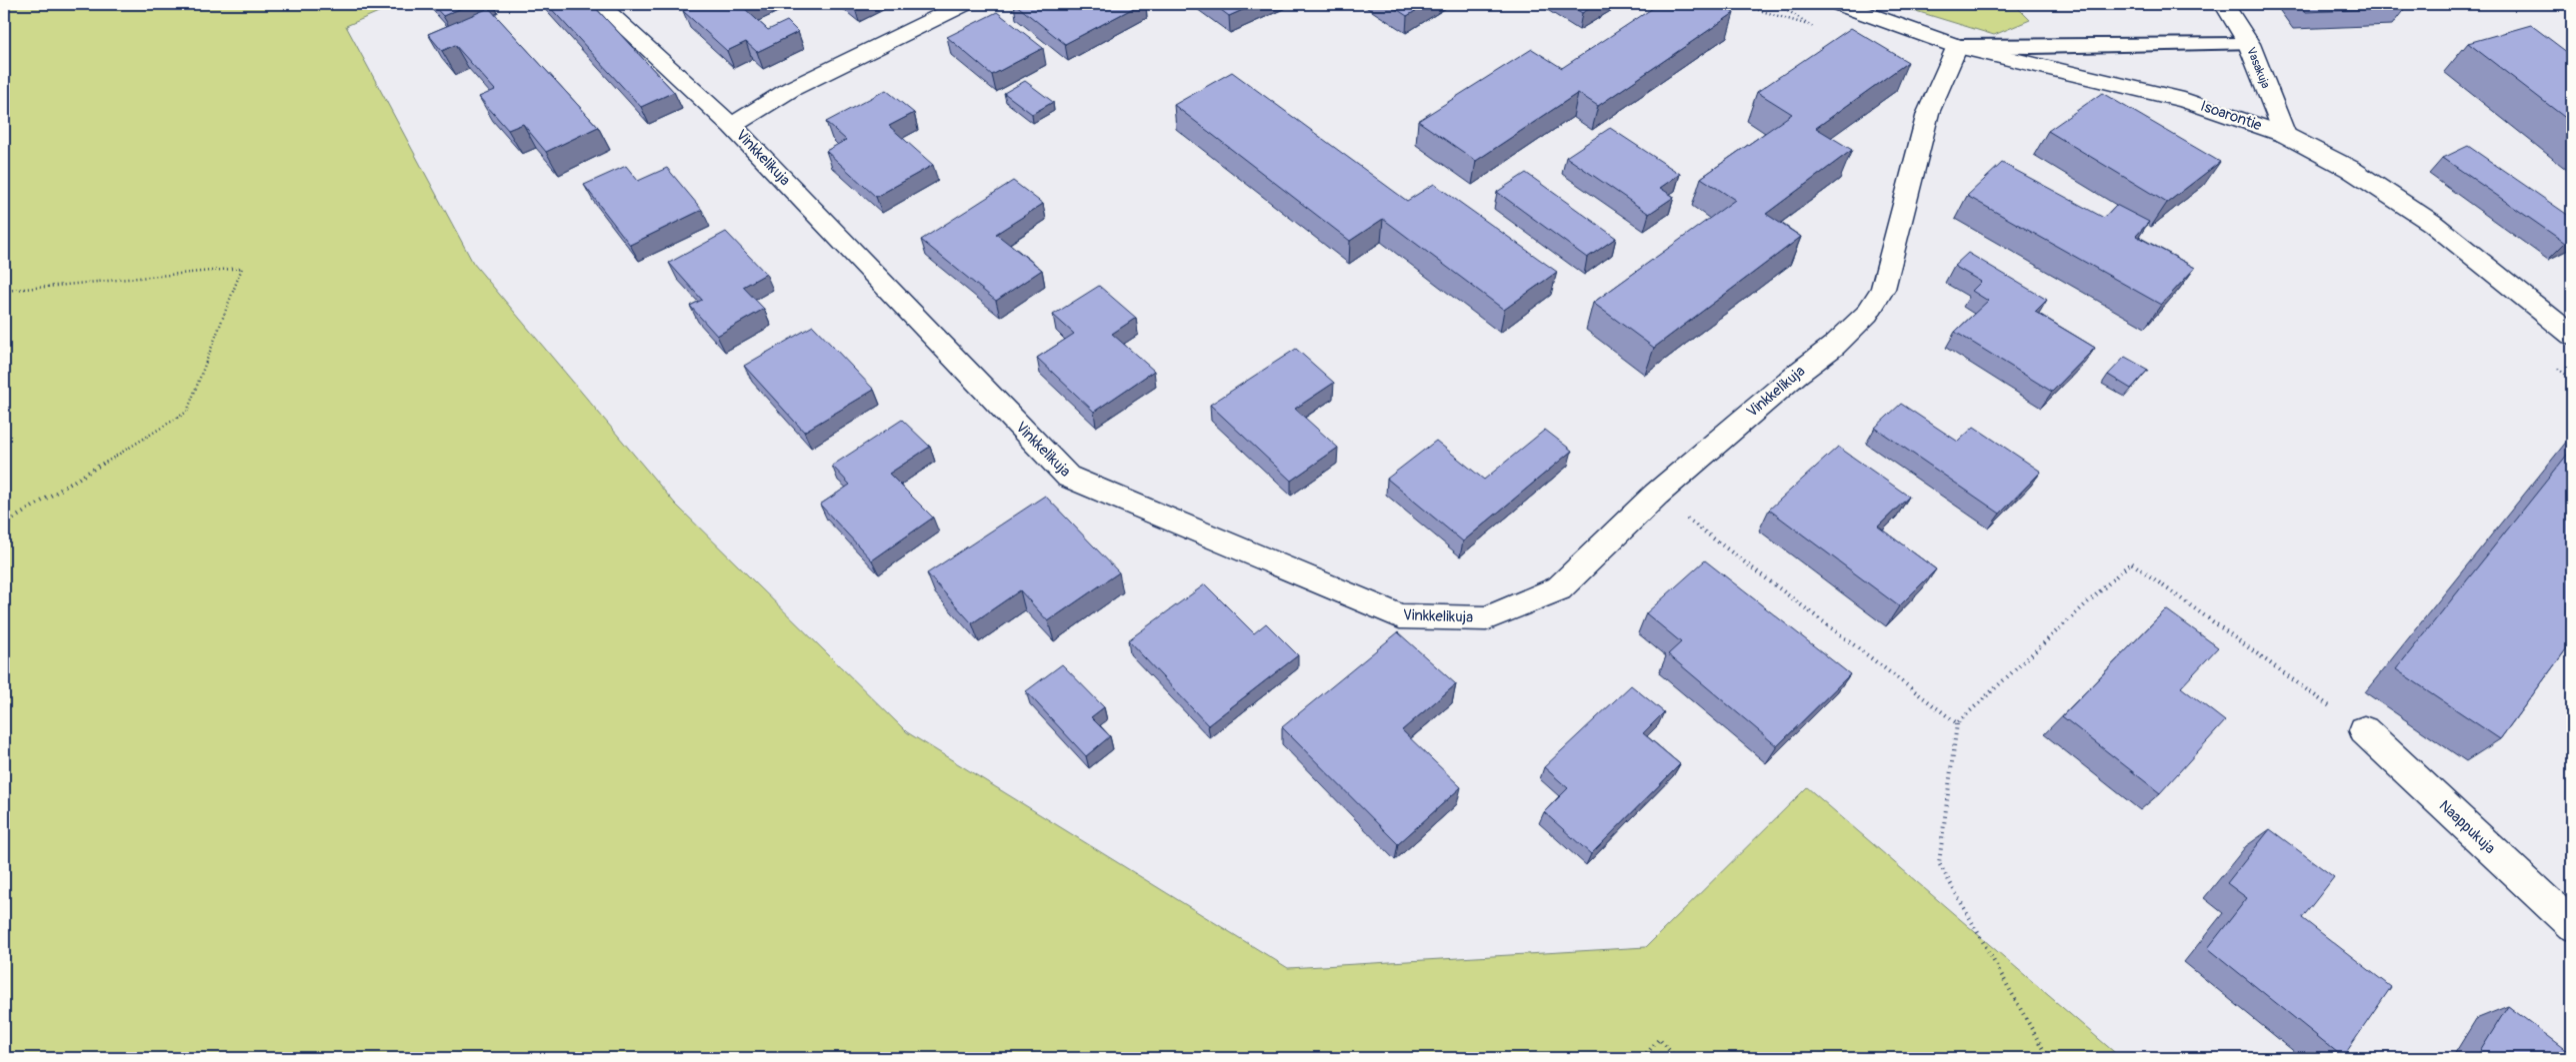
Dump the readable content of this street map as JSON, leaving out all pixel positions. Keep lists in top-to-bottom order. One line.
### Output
{"streets":{"street":["Vasakuja","Isoarontie","Vinkkelikuja","Naappukuja"]},"crossings":[["Vasakuja","Isoarontie"],["Isoarontie","Vinkkelikuja"]]}
